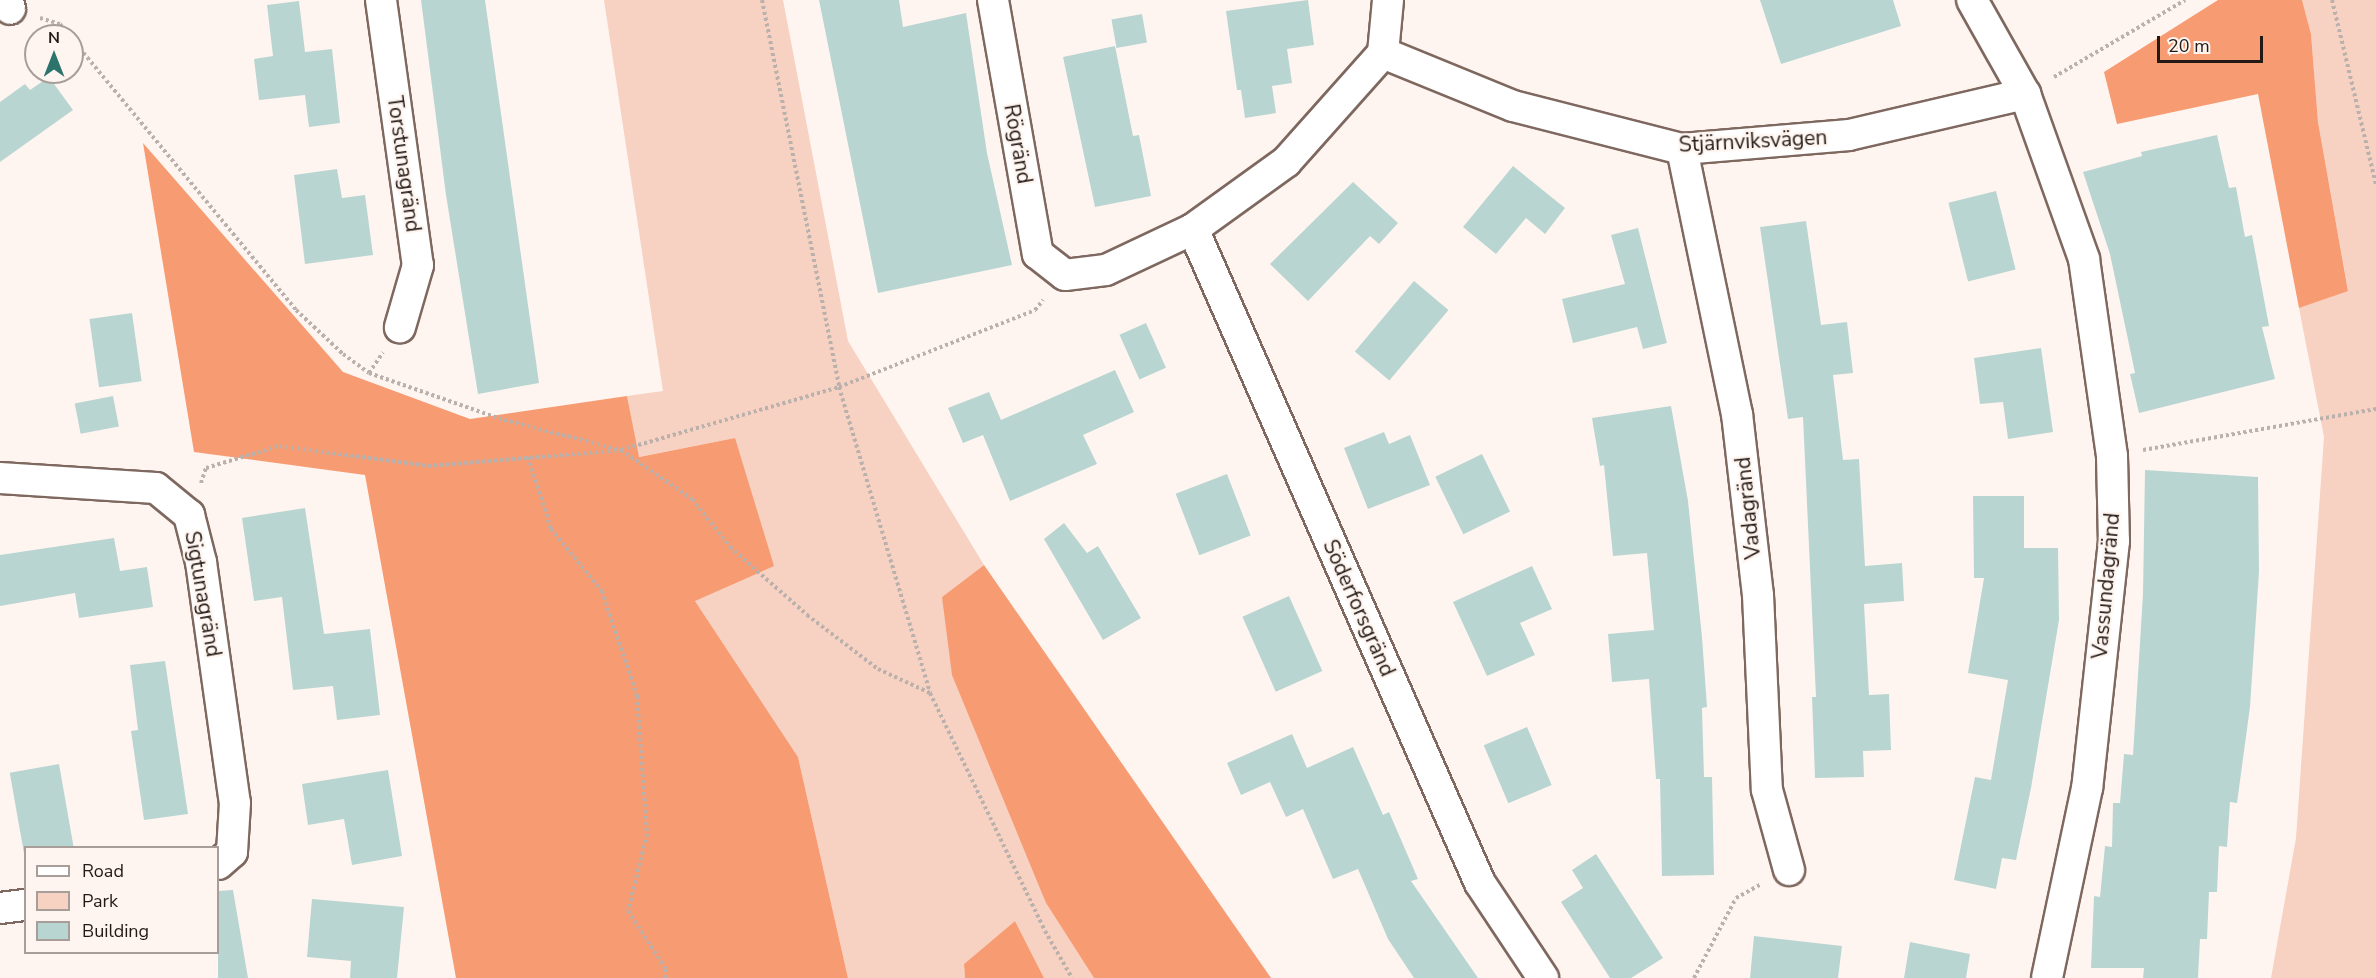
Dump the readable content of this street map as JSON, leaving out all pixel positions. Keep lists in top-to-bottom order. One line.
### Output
{"streets":{"street":["Stjärnviksvägen","Rögränd","Torstunagränd","Vadagränd","Vassundagränd","Sigtunagränd","Söderforsgränd"]},"crossings":[["Stjärnviksvägen","Vadagränd"],["Stjärnviksvägen","Vassundagränd"]],"legend":["Road","Park","Building"],"scale_bar":"20 m","north":"top"}
